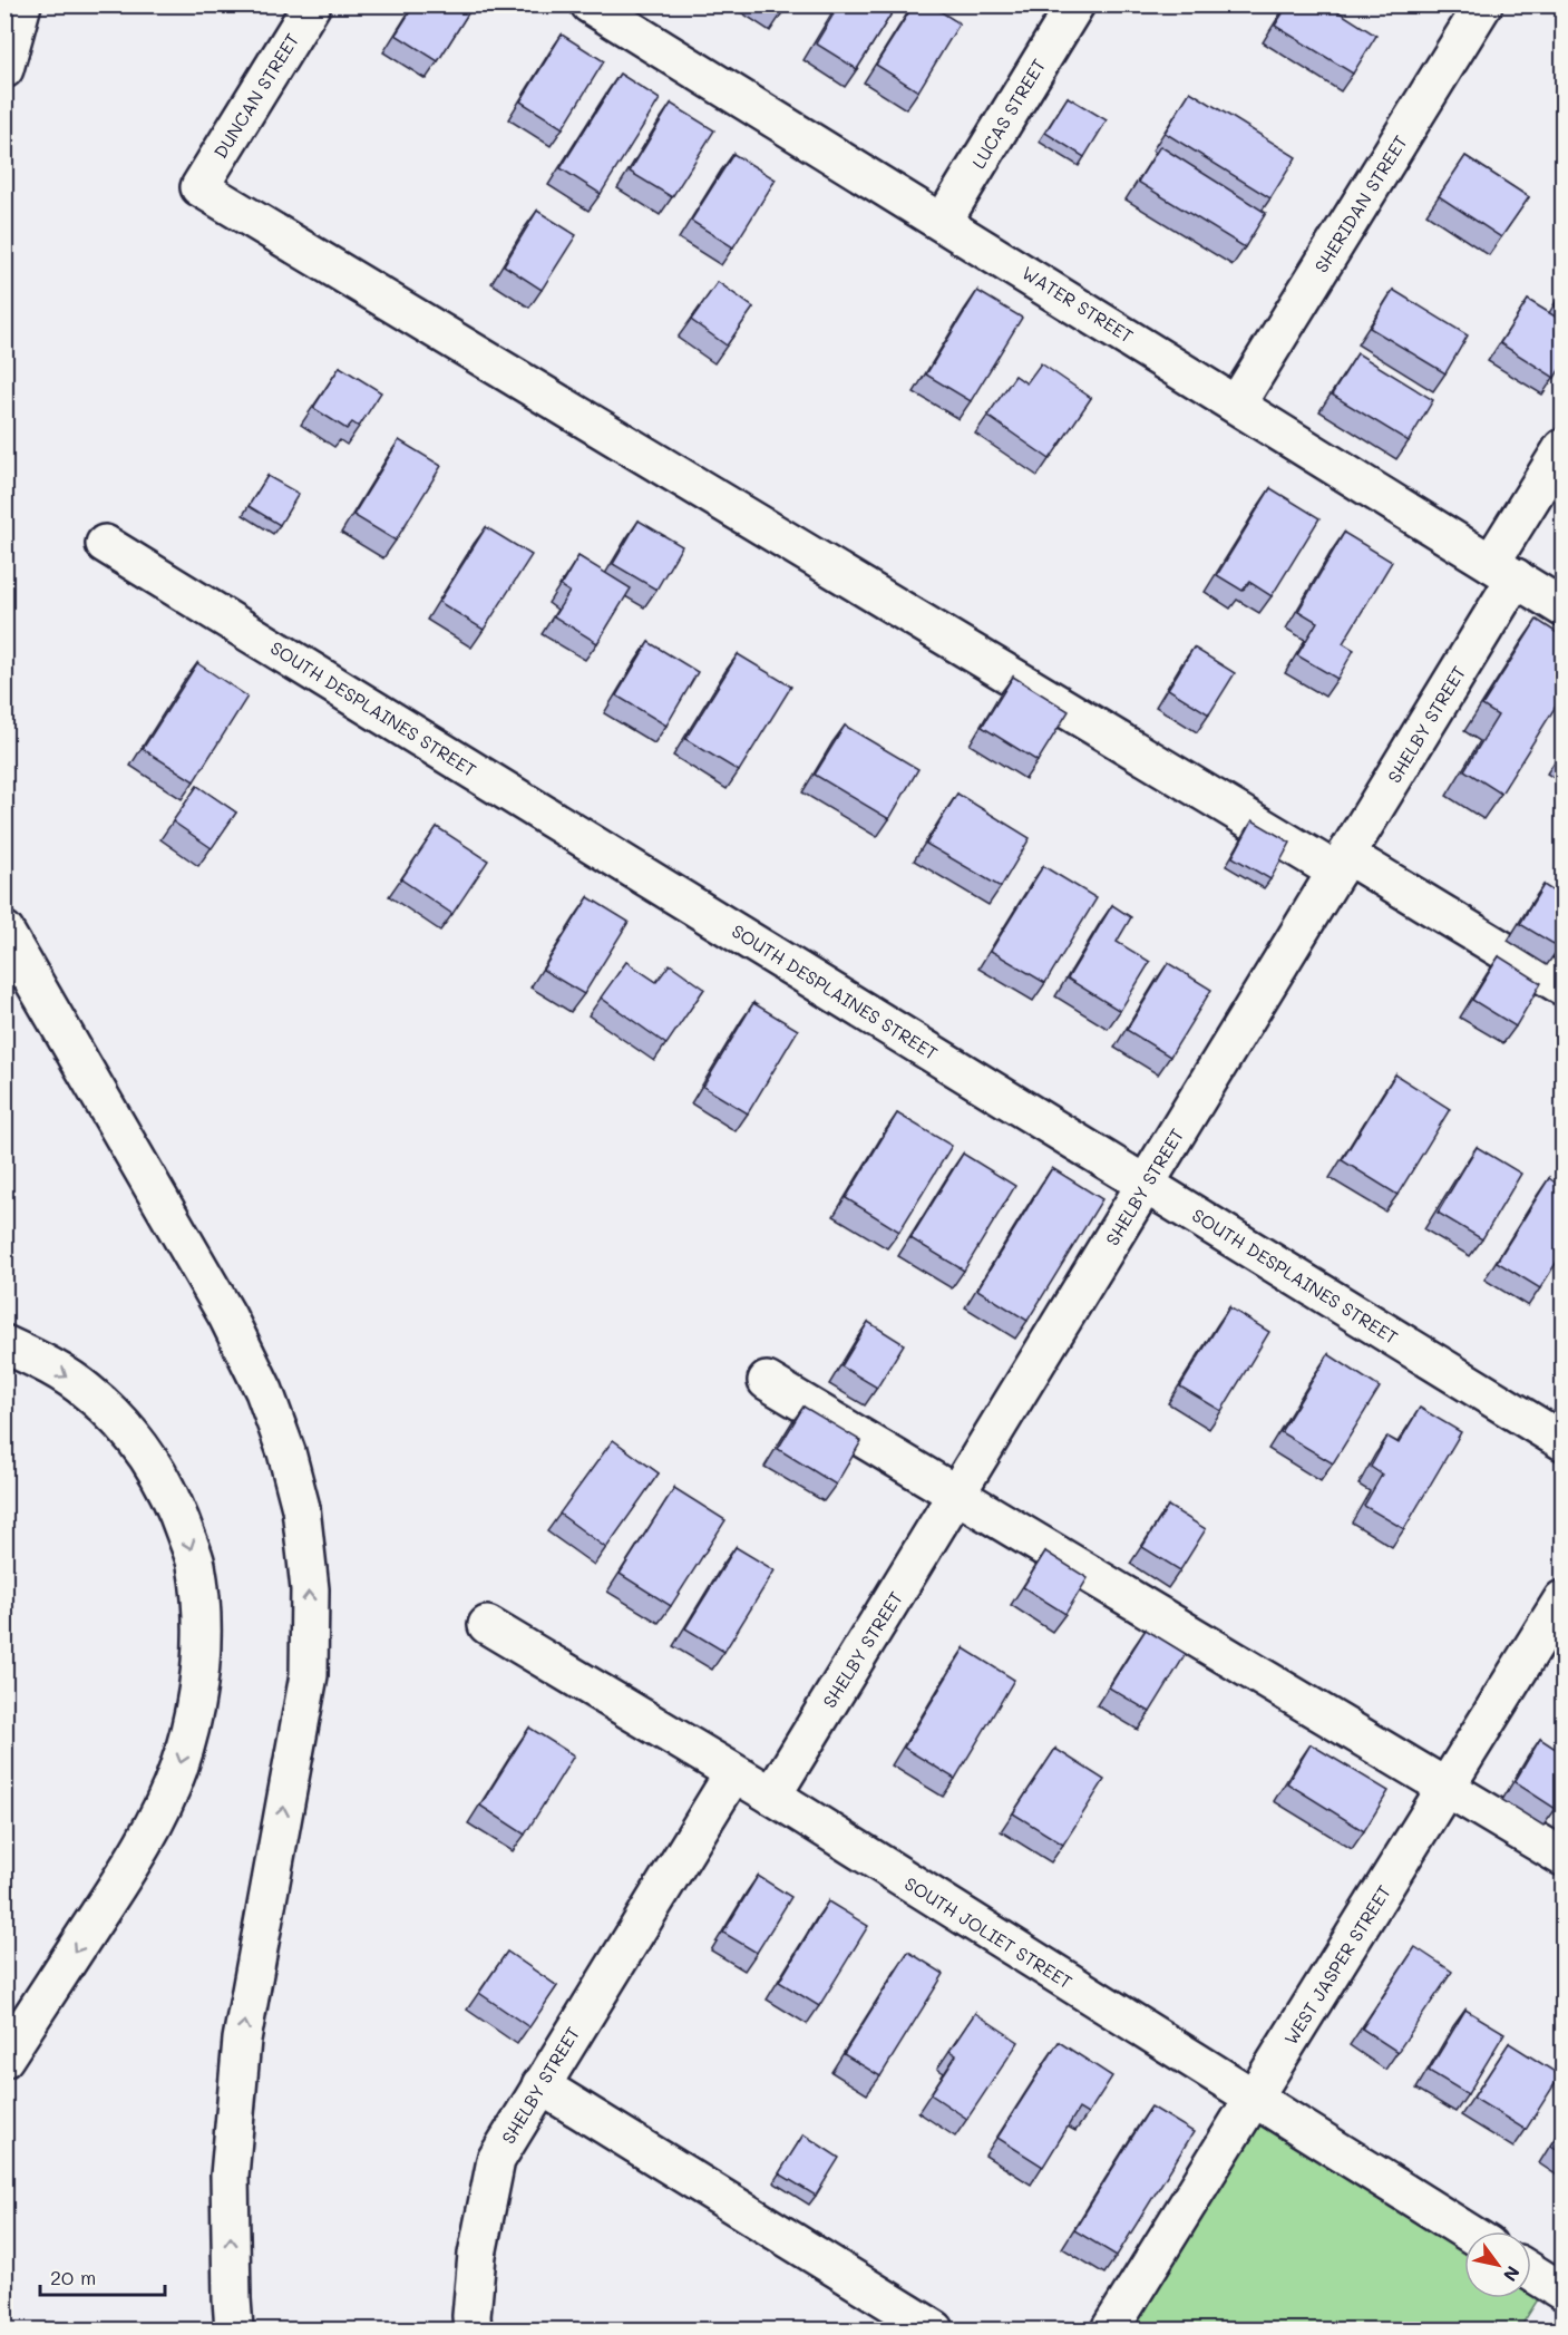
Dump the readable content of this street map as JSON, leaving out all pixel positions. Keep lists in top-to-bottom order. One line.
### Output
{"streets":{"main road":["DUNCAN STREET","LUCAS STREET","SHERIDAN STREET","WATER STREET","SOUTH DESPLAINES STREET","SHELBY STREET","SOUTH JOLIET STREET","WEST JASPER STREET"]},"crossings":[["DUNCAN STREET","SHELBY STREET"],["LUCAS STREET","WATER STREET"],["SHERIDAN STREET","WATER STREET"],["WATER STREET","SHELBY STREET"],["SOUTH DESPLAINES STREET","SHELBY STREET"],["SHELBY STREET","SOUTH JOLIET STREET"],["SOUTH JOLIET STREET","WEST JASPER STREET"]],"scale_bar":"20 m","north":"bottom right"}
